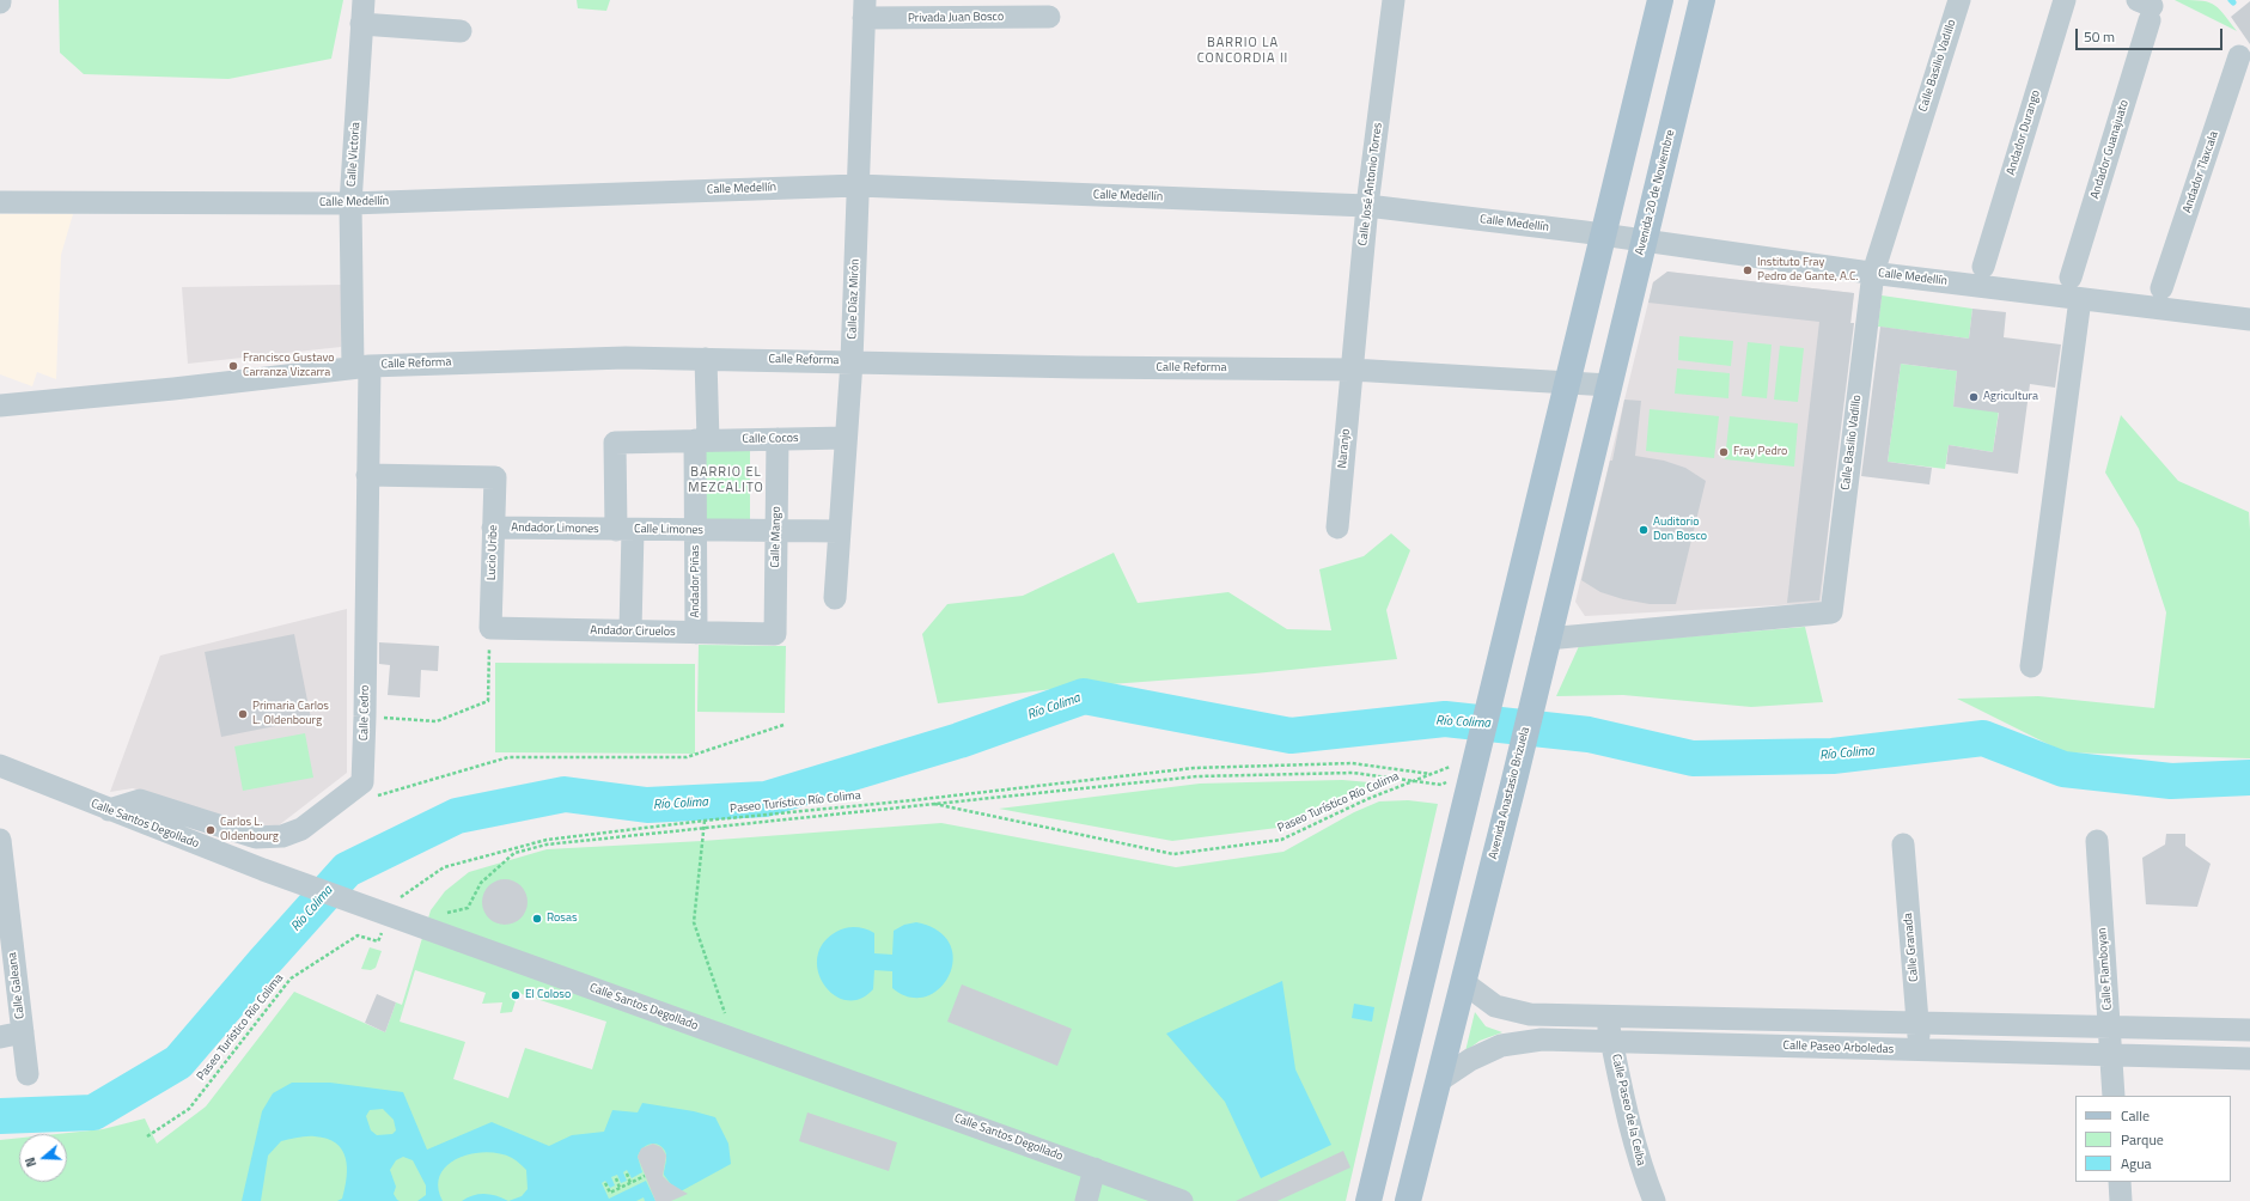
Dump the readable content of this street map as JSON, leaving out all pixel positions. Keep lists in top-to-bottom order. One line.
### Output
{"streets":{"main road":["Avenida 20 de Noviembre","Avenida Anastasio Brizuela"],"street":["Privada Juan Bosco","Calle Basilio Vadillo","Andador Durango","Andador Guanajuato","Calle Victoria","Andador Tlaxcala","Calle José Antonio Torres","Calle Medellín","Calle Díaz Mirón","Calle Reforma","Calle Cocos","Naranjo","Andador Limones","Calle Limones","Calle Mango","Lucio Uribe","Andador Piñas","Andador Ciruelos","Calle Cedro","Calle Santos Degollado","Calle Granada","Calle Flamboyan","Calle Galeana","Calle Paseo Arboledas","Calle Paseo de la Ceiba"],"path":["Paseo Turístico Río Colima"]},"crossings":[["Privada Juan Bosco","Calle Díaz Mirón"],["Calle Basilio Vadillo","Calle Medellín"],["Calle Basilio Vadillo","Avenida Anastasio Brizuela"],["Calle Victoria","Calle Medellín"],["Calle Victoria","Calle Reforma"],["Calle Victoria","Calle Cedro"],["Calle José Antonio Torres","Calle Medellín"],["Calle José Antonio Torres","Calle Reforma"],["Calle José Antonio Torres","Naranjo"],["Calle Medellín","Avenida 20 de Noviembre"],["Calle Medellín","Calle Díaz Mirón"],["Avenida 20 de Noviembre","Calle Reforma"],["Avenida 20 de Noviembre","Avenida Anastasio Brizuela"],["Calle Díaz Mirón","Calle Reforma"],["Calle Díaz Mirón","Calle Cocos"],["Calle Reforma","Naranjo"],["Calle Reforma","Calle Cedro"],["Calle Reforma","Avenida Anastasio Brizuela"],["Calle Cocos","Andador Limones"],["Calle Cocos","Calle Limones"],["Calle Cocos","Calle Mango"],["Calle Cocos","Andador Piñas"],["Andador Limones","Calle Limones"],["Andador Limones","Lucio Uribe"],["Calle Limones","Calle Mango"],["Calle Limones","Andador Piñas"],["Calle Mango","Andador Ciruelos"],["Lucio Uribe","Andador Ciruelos"],["Lucio Uribe","Calle Cedro"],["Andador Piñas","Andador Ciruelos"],["Calle Cedro","Calle Santos Degollado"],["Avenida Anastasio Brizuela","Calle Paseo Arboledas"],["Paseo Turístico Río Colima","Calle Santos Degollado"],["Calle Granada","Calle Paseo Arboledas"],["Calle Flamboyan","Calle Paseo Arboledas"],["Calle Paseo Arboledas","Calle Paseo de la Ceiba"]],"districts":["BARRIO LA CONCORDIA II","BARRIO EL MEZCALITO"],"water":["Río Colima"],"places":["Instituto Fray Pedro de Gante, A.C.","Francisco Gustavo Carranza Vizcarra","Agricultura","Fray Pedro","Auditorio Don Bosco","Primaria Carlos L. Oldenbourg","Carlos L. Oldenbourg","Rosas","El Coloso"],"legend":["Calle","Parque","Agua"],"scale_bar":"50 m","north":"left"}
